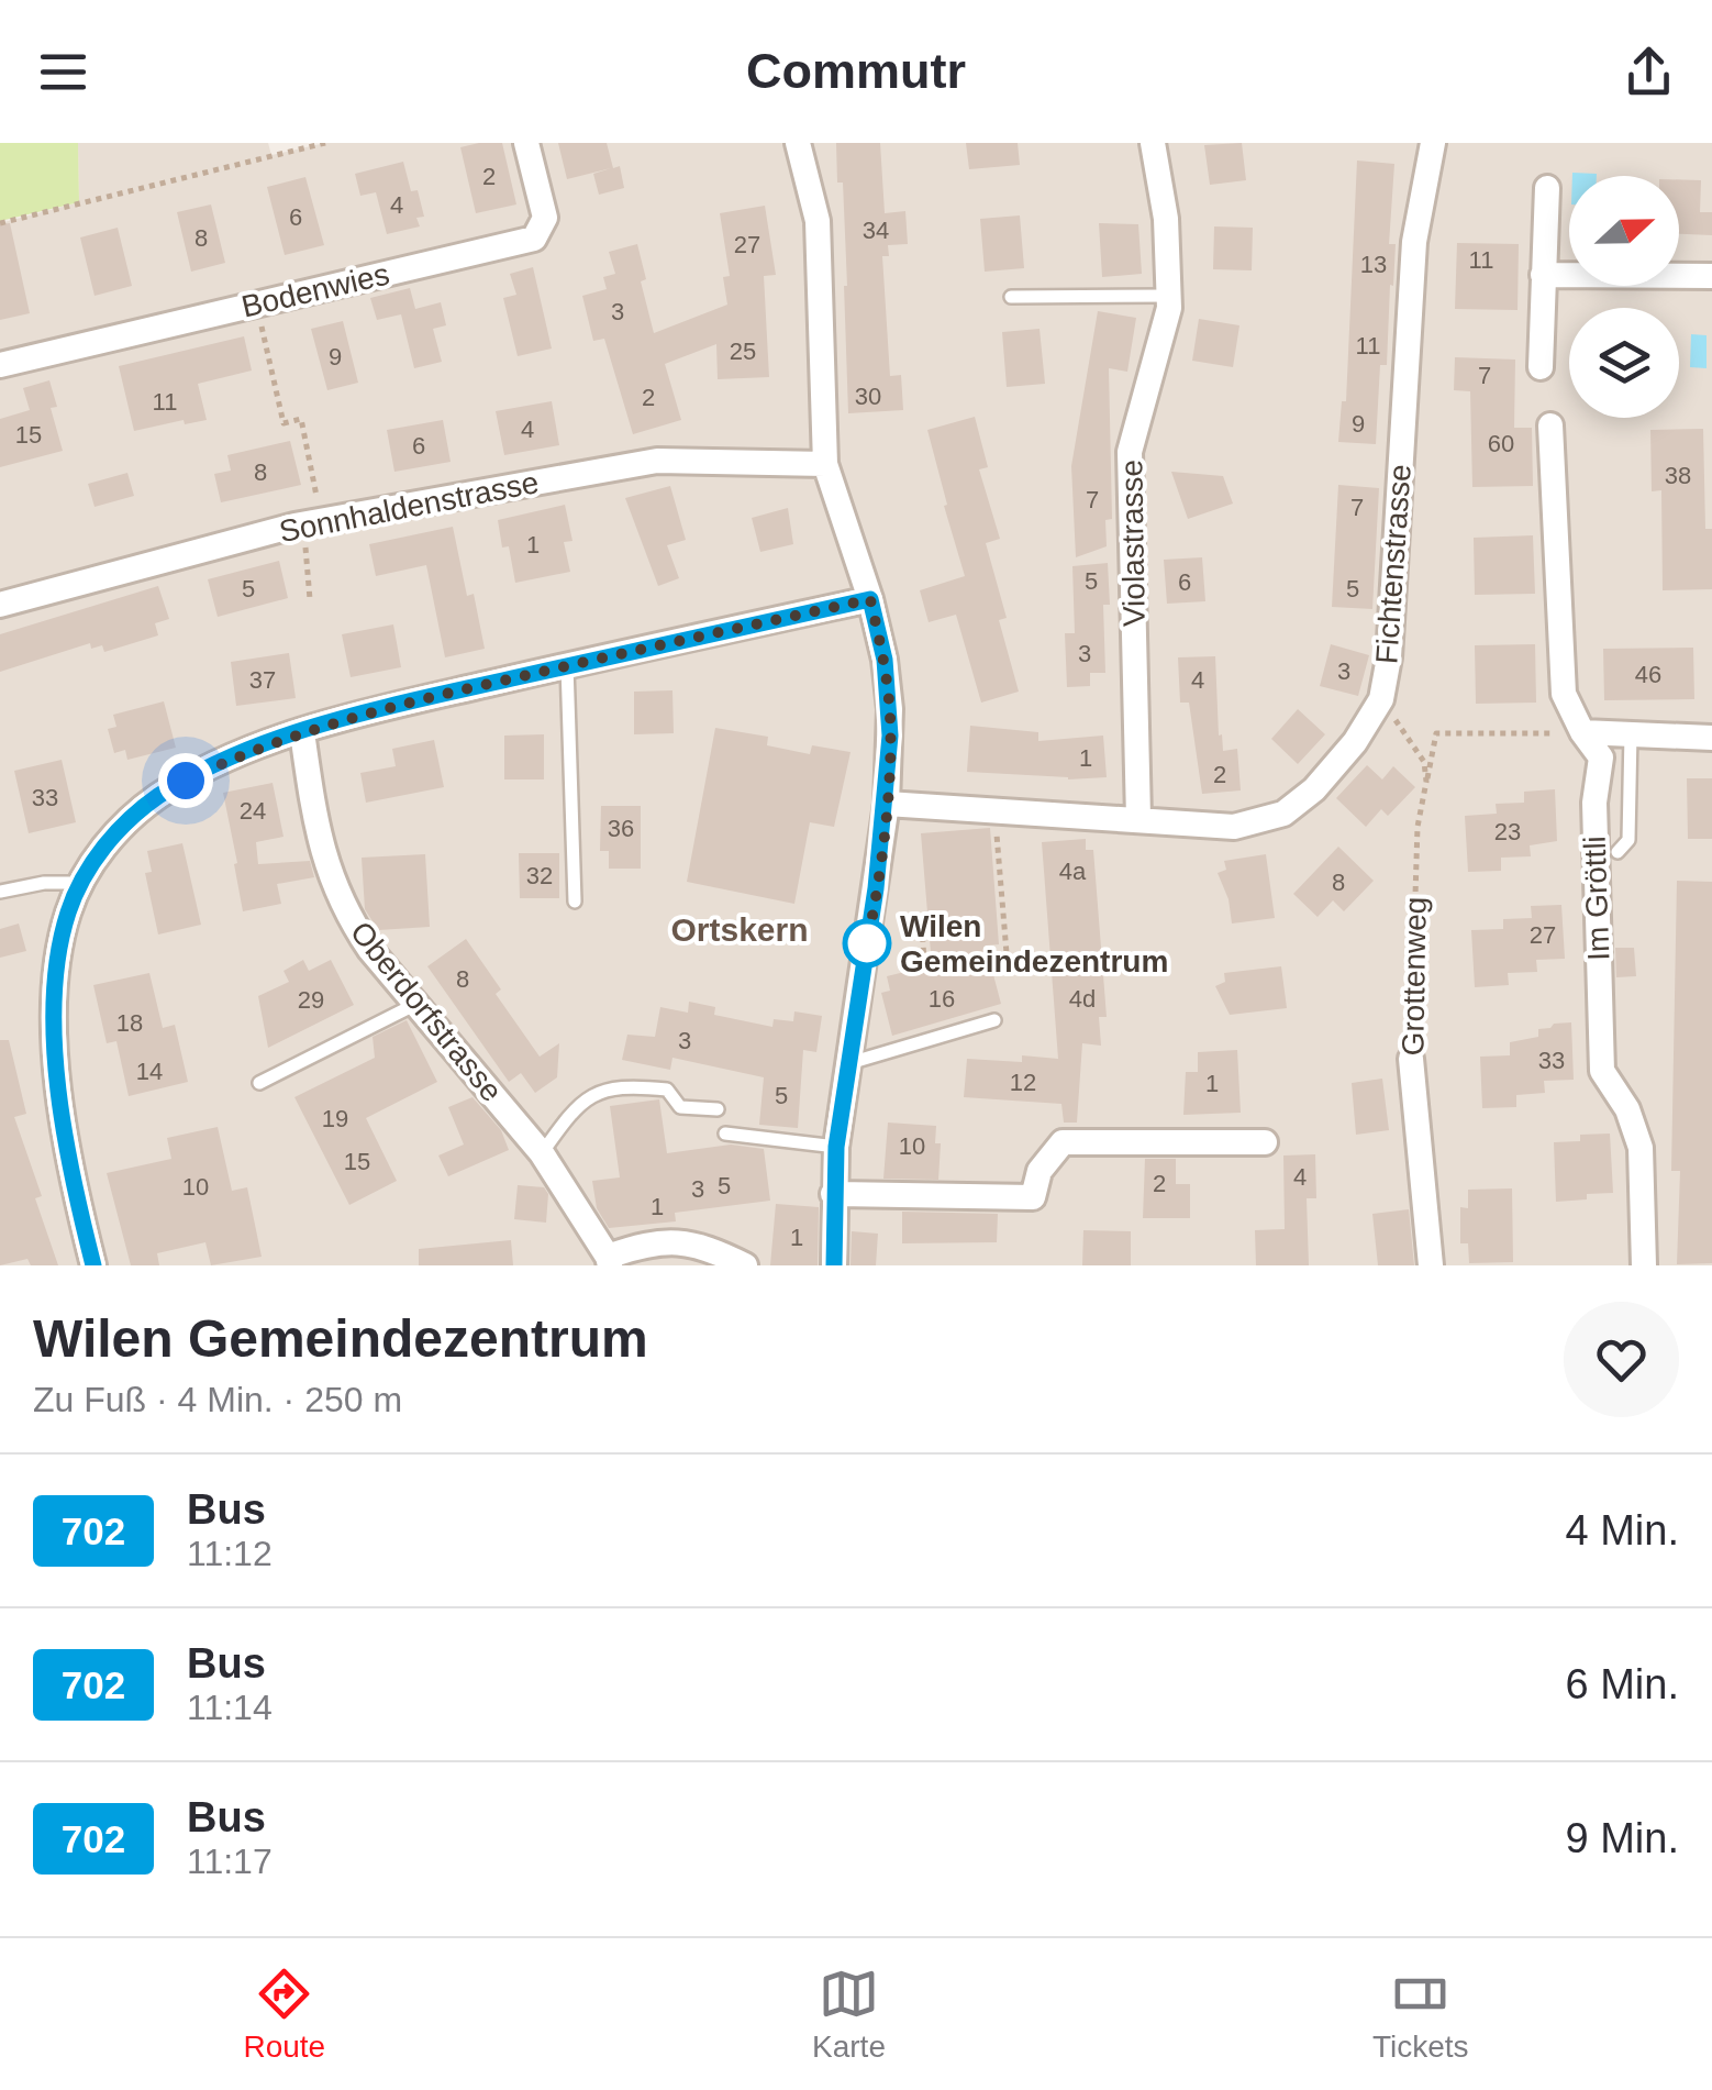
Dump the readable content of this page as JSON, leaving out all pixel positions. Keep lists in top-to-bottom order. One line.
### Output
{"streets":{"street":["Bodenwies","Sonnhaldenstrasse","Violastrasse","Fichtenstrasse","Im Gröttli","Grottenweg","Oberdorfstrasse"]},"crossings":[["Violastrasse","Fichtenstrasse"],["Im Gröttli","Grottenweg"]],"districts":["Ortskern"],"places":["Wilen Gemeindezentrum"],"lines":["bus line 702"],"house_numbers":["2","4","6","34","8","27","11","13","3","11","25","9","7","30","2","11","9","4","15","60","6","8","38","7","7","1","5","6","5","5","3","3","46","37","4","1","2","33","24","36","23","4a","32","8","27","8","16","4d","29","18","3","33","14","12","1","5","19","10","15","4","2","5","10","3","1","1"],"north":"right","page":{"header":"Commutr","heading":["Wilen Gemeindezentrum","Zu Fuß · 4 Min. · 250 m"],"list":[{"mark":"702","name":"Bus","note":"11:12","value":"4 Min."},{"mark":"702","name":"Bus","note":"11:14","value":"6 Min."},{"mark":"702","name":"Bus","note":"11:17","value":"9 Min."}],"tabs":["Route","Karte","Tickets"]}}
